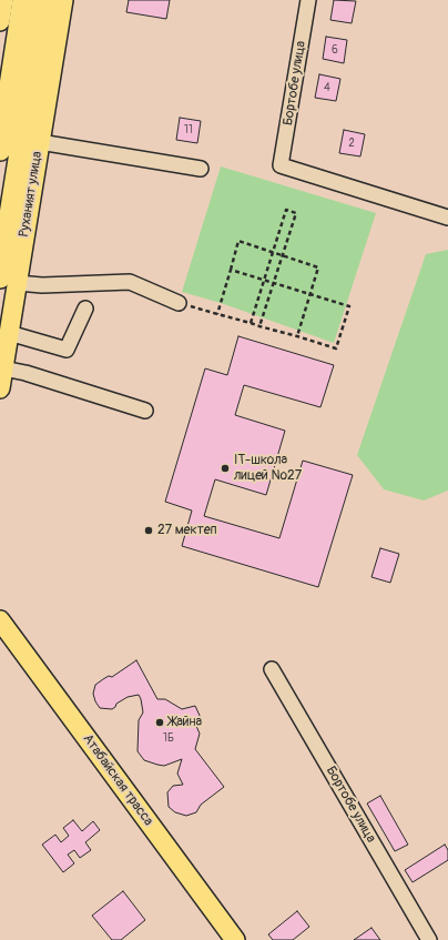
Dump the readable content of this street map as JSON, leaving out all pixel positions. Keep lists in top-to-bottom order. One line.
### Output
{"streets":{"main road":["Руханият улица","Атабайская трасса"],"street":["Бортобе улица"]},"places":["IT-школа лицей №27","27 мектеп","Жайна"],"house_numbers":["6","4","11","2","1Б"]}
